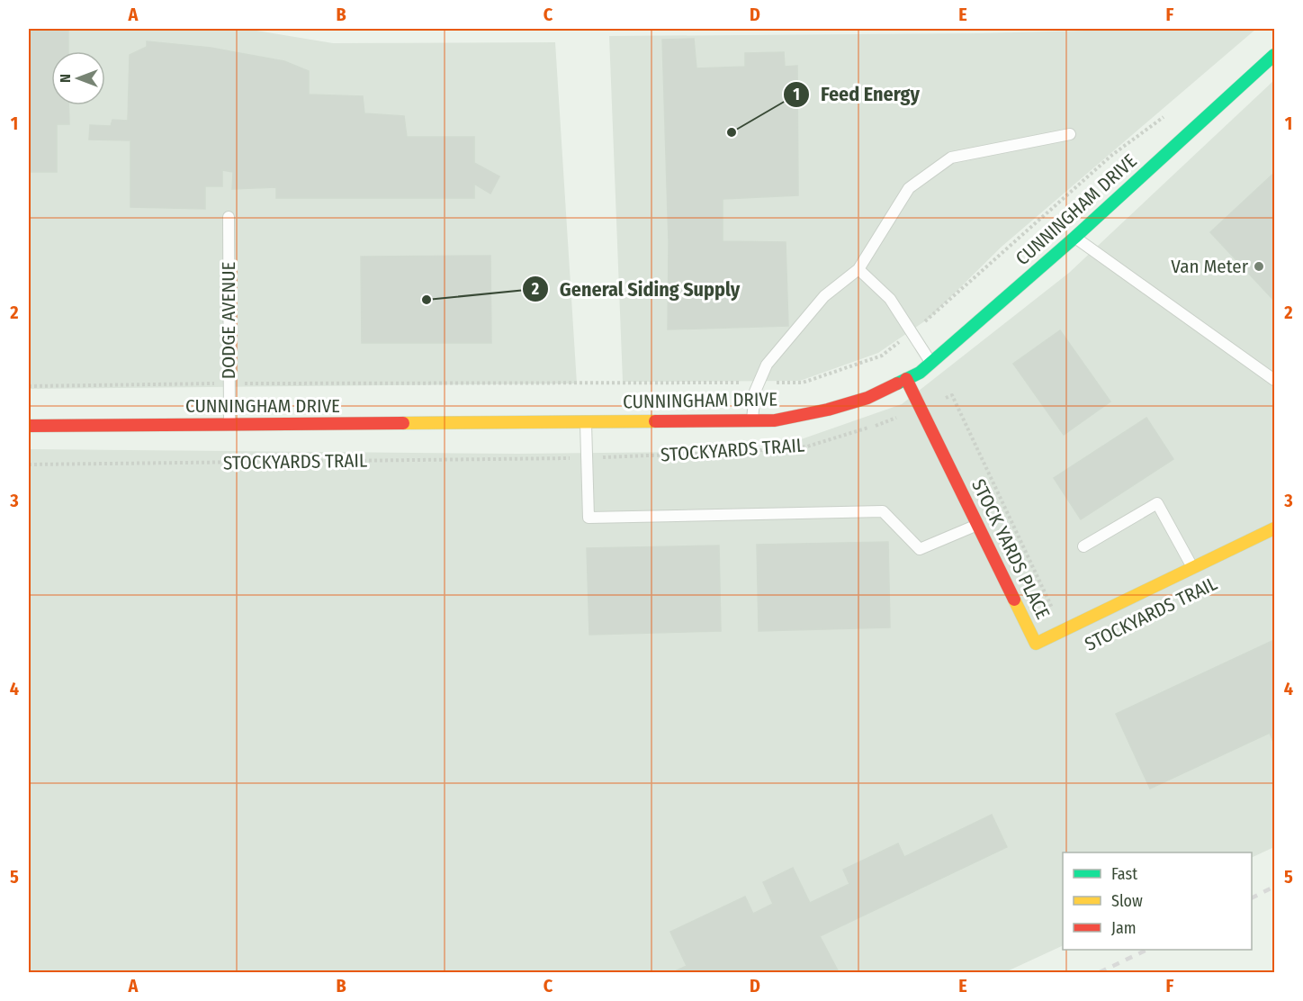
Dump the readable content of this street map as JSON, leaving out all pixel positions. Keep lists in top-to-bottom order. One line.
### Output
{"streets":{"street":["CUNNINGHAM DRIVE","STOCK YARDS PLACE"],"lane":["DODGE AVENUE"],"path":["STOCKYARDS TRAIL"]},"crossings":[["CUNNINGHAM DRIVE","DODGE AVENUE"],["CUNNINGHAM DRIVE","STOCK YARDS PLACE"],["STOCKYARDS TRAIL","STOCK YARDS PLACE"]],"places":["Feed Energy","Van Meter","General Siding Supply"],"legend":["Fast","Slow","Jam"],"north":"left","grid":{"columns":["A","B","C","D","E","F"],"rows":["1","2","3","4","5"]}}
